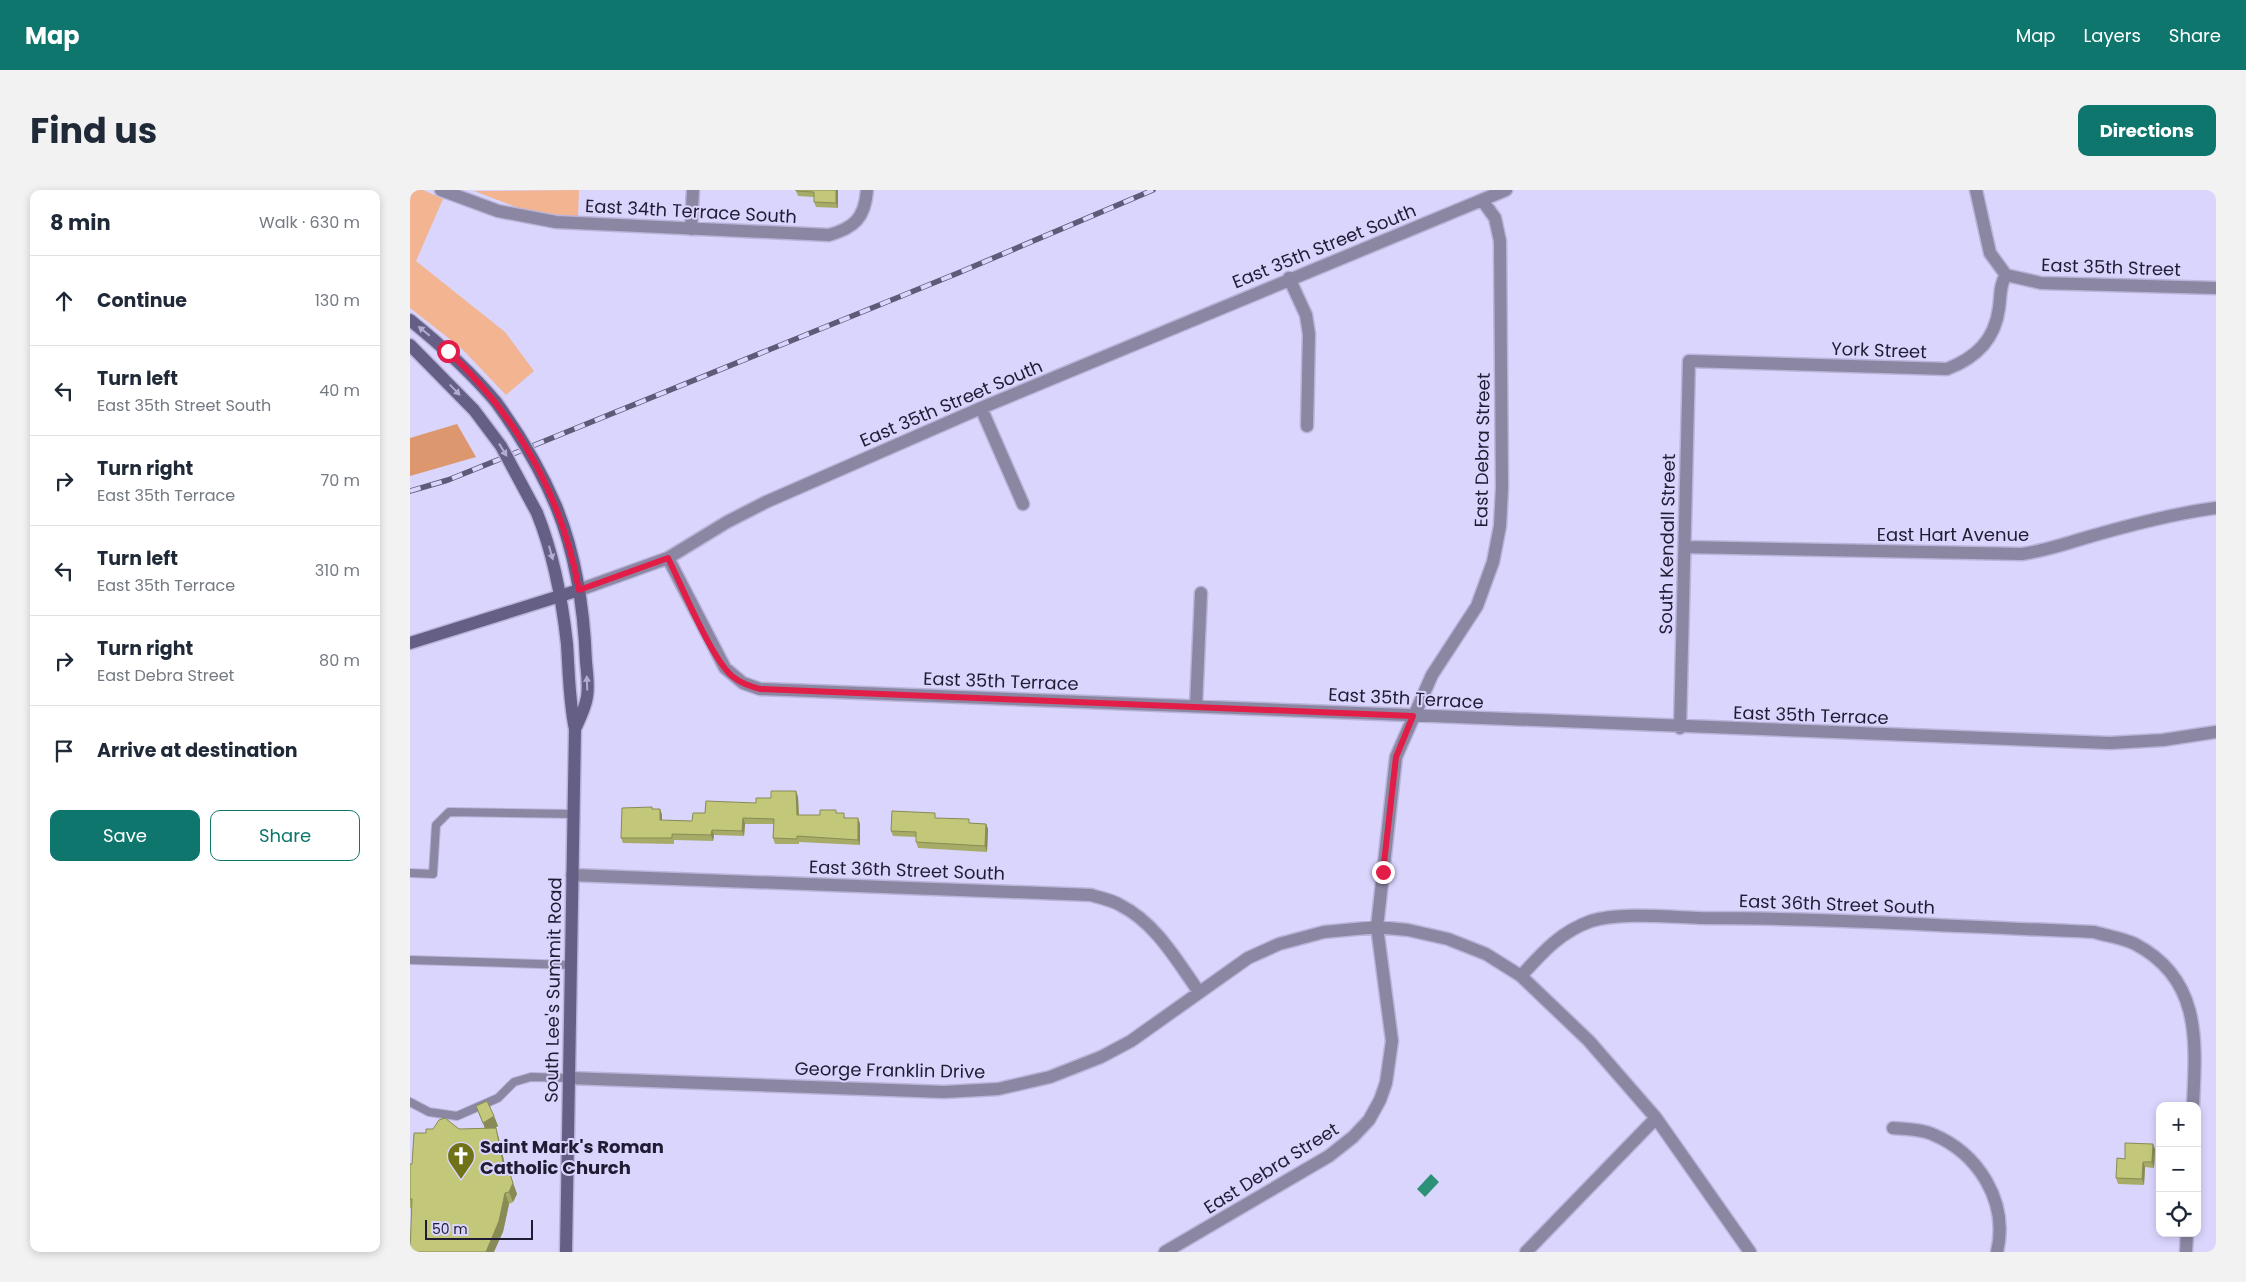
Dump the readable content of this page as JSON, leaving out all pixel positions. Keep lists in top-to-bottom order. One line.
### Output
{"streets":{"main road":["East 35th Street South","South Lee's Summit Road"],"street":["East 34th Terrace South","East 35th Street","York Street","East Debra Street","East Hart Avenue","South Kendall Street","East 35th Terrace","East 36th Street South","George Franklin Drive"]},"crossings":[["East 35th Street South","East Debra Street"],["East 35th Street South","East 35th Terrace"],["East 35th Street South","South Lee's Summit Road"],["East 35th Street","York Street"],["York Street","South Kendall Street"],["East Debra Street","East 35th Terrace"],["East Debra Street","George Franklin Drive"],["East Hart Avenue","South Kendall Street"],["South Kendall Street","East 35th Terrace"],["East 36th Street South","South Lee's Summit Road"],["East 36th Street South","George Franklin Drive"],["South Lee's Summit Road","George Franklin Drive"]],"places":{"church":["Saint Mark's Roman Catholic Church"]},"scale_bar":"50 m","page":{"header":"Map","nav":["Map","Layers","Share"],"title":"Find us","buttons":["Directions",["Save","Share"]],"heading":["8 min","Walk · 630 m"],"list":[["Continue","130 m"],["Turn left","East 35th Street South","40 m"],["Turn right","East 35th Terrace","70 m"],["Turn left","East 35th Terrace","310 m"],["Turn right","East Debra Street","80 m"],"Arrive at destination"],"map_buttons":["+","−"],"scale":"50 m"}}
